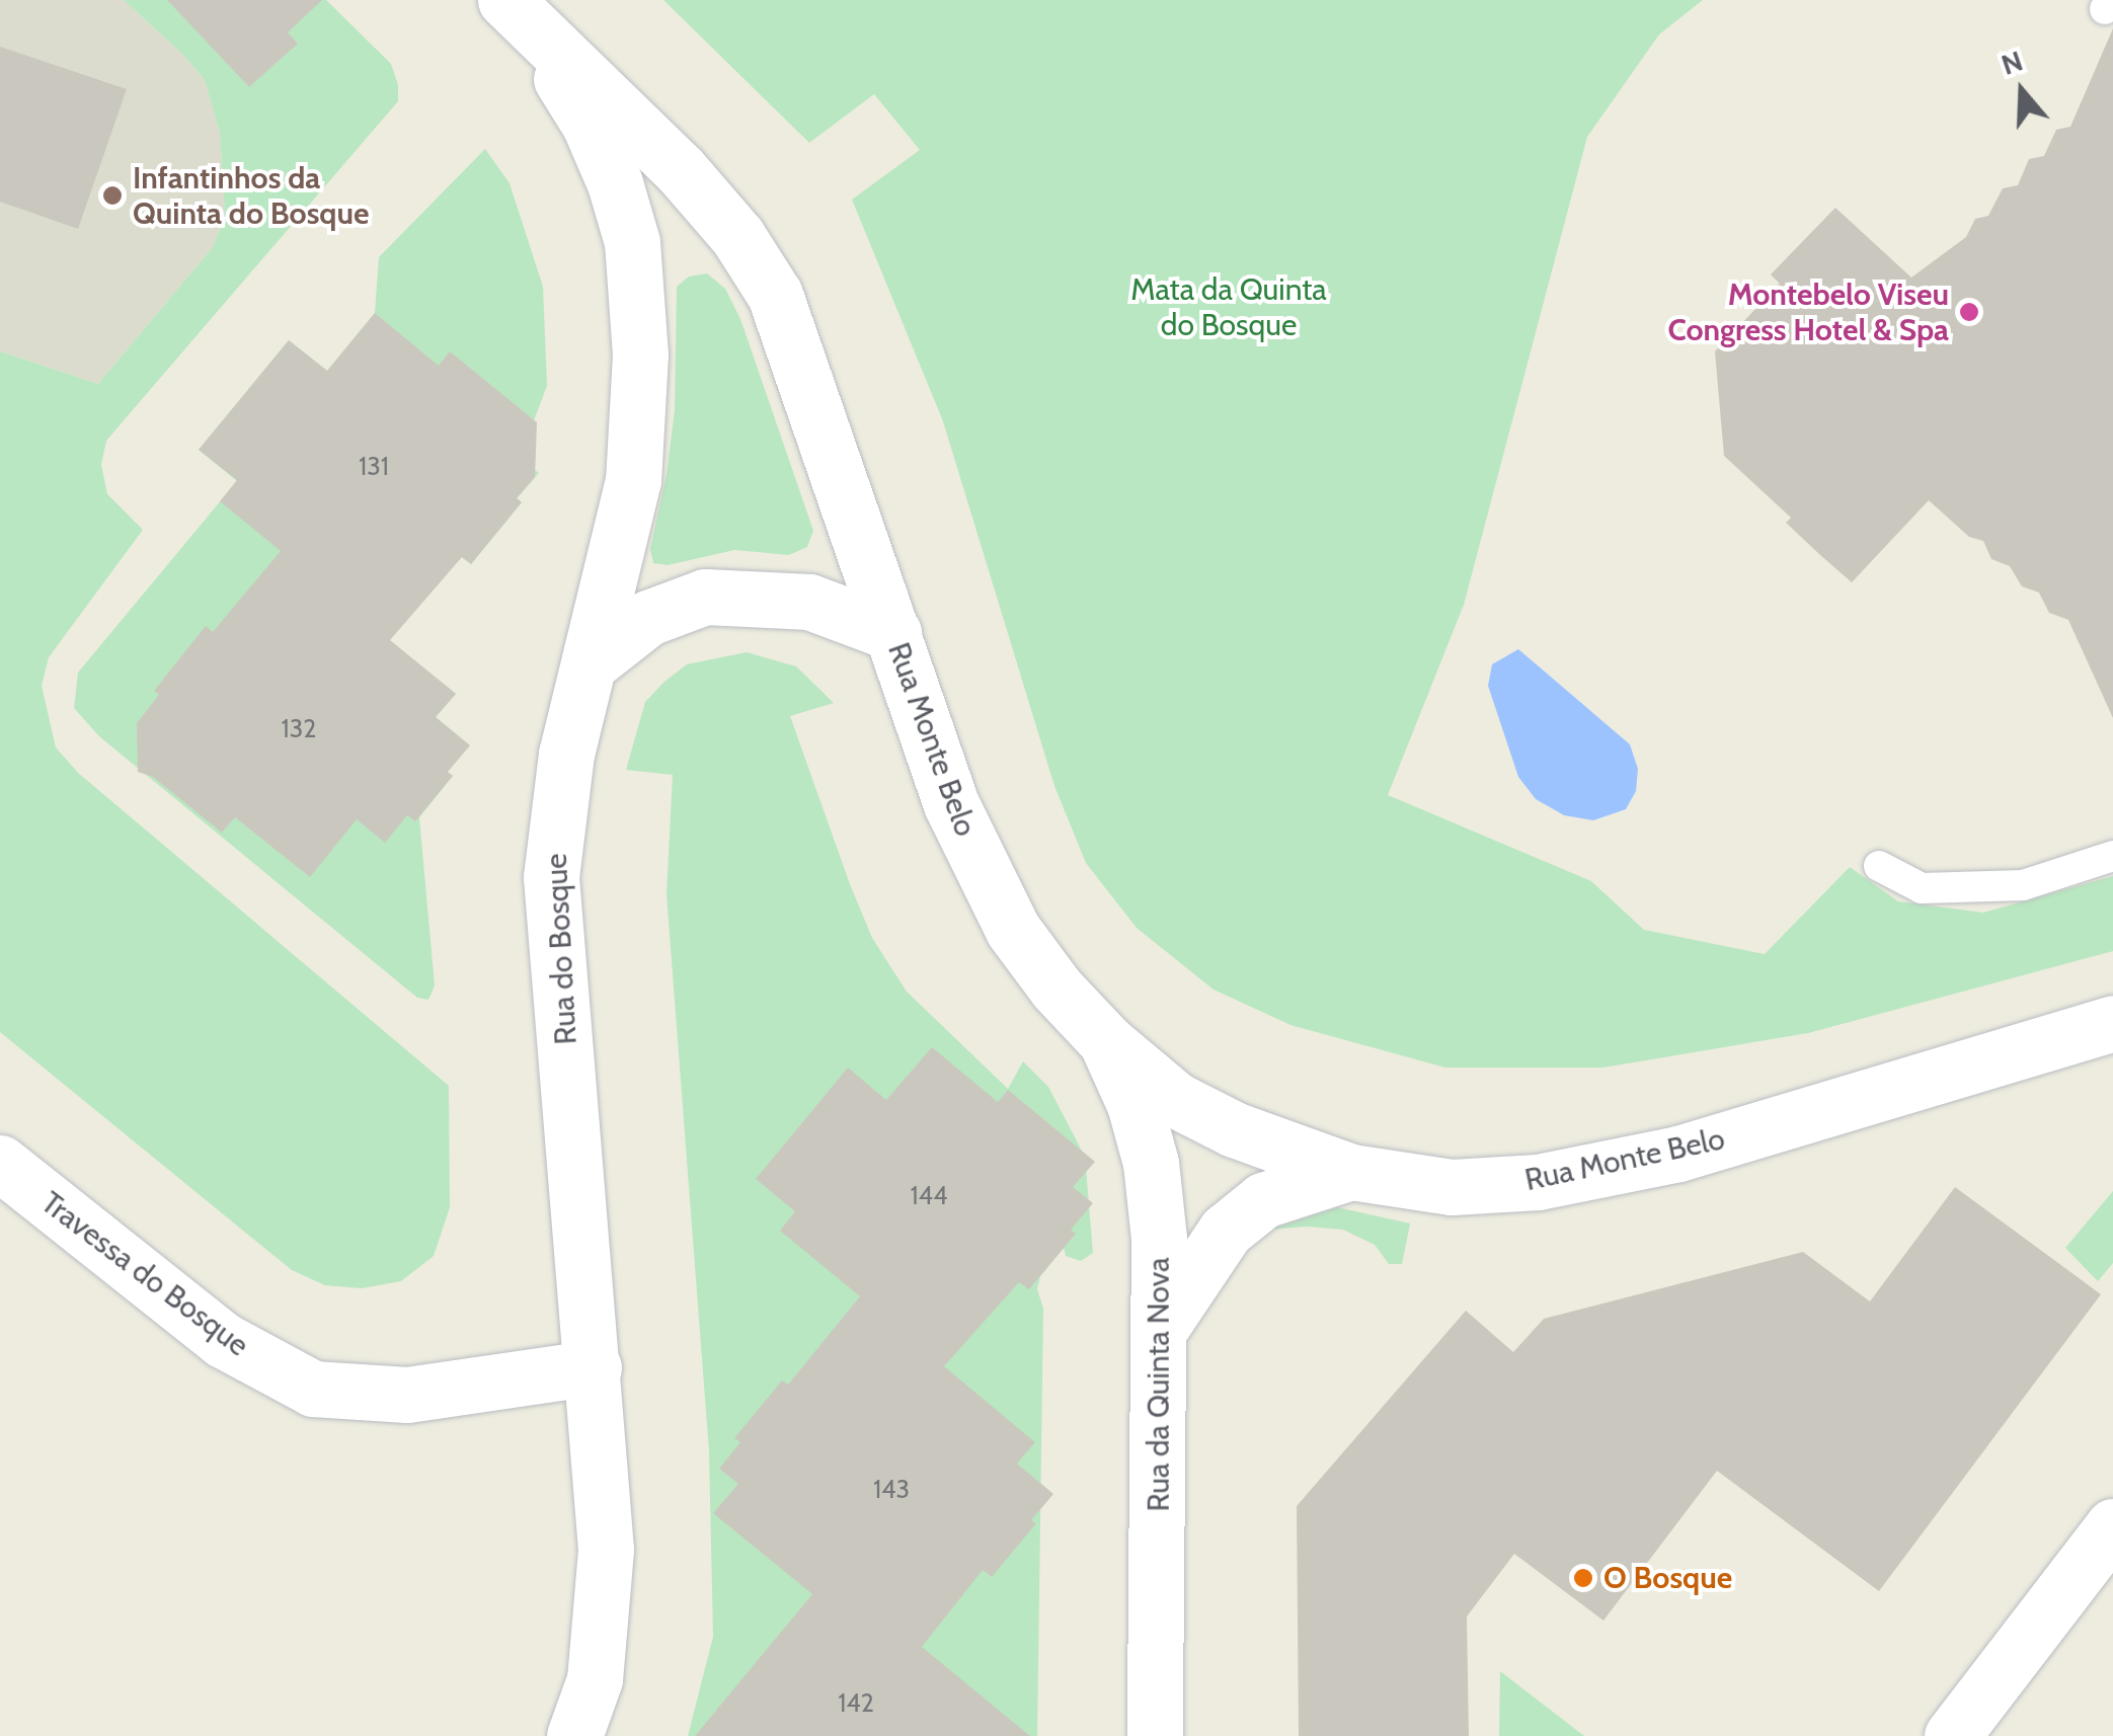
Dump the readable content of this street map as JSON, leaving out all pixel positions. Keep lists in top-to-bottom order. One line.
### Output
{"streets":{"street":["Rua Monte Belo","Rua do Bosque","Travessa do Bosque","Rua da Quinta Nova"]},"crossings":[["Rua Monte Belo","Rua do Bosque"],["Rua Monte Belo","Rua da Quinta Nova"],["Rua do Bosque","Travessa do Bosque"]],"parks":["Mata da Quinta do Bosque"],"places":["Infantinhos da Quinta do Bosque","Montebelo Viseu Congress Hotel & Spa","O Bosque"],"house_numbers":["131","132","144","143","142"],"north":"top"}
